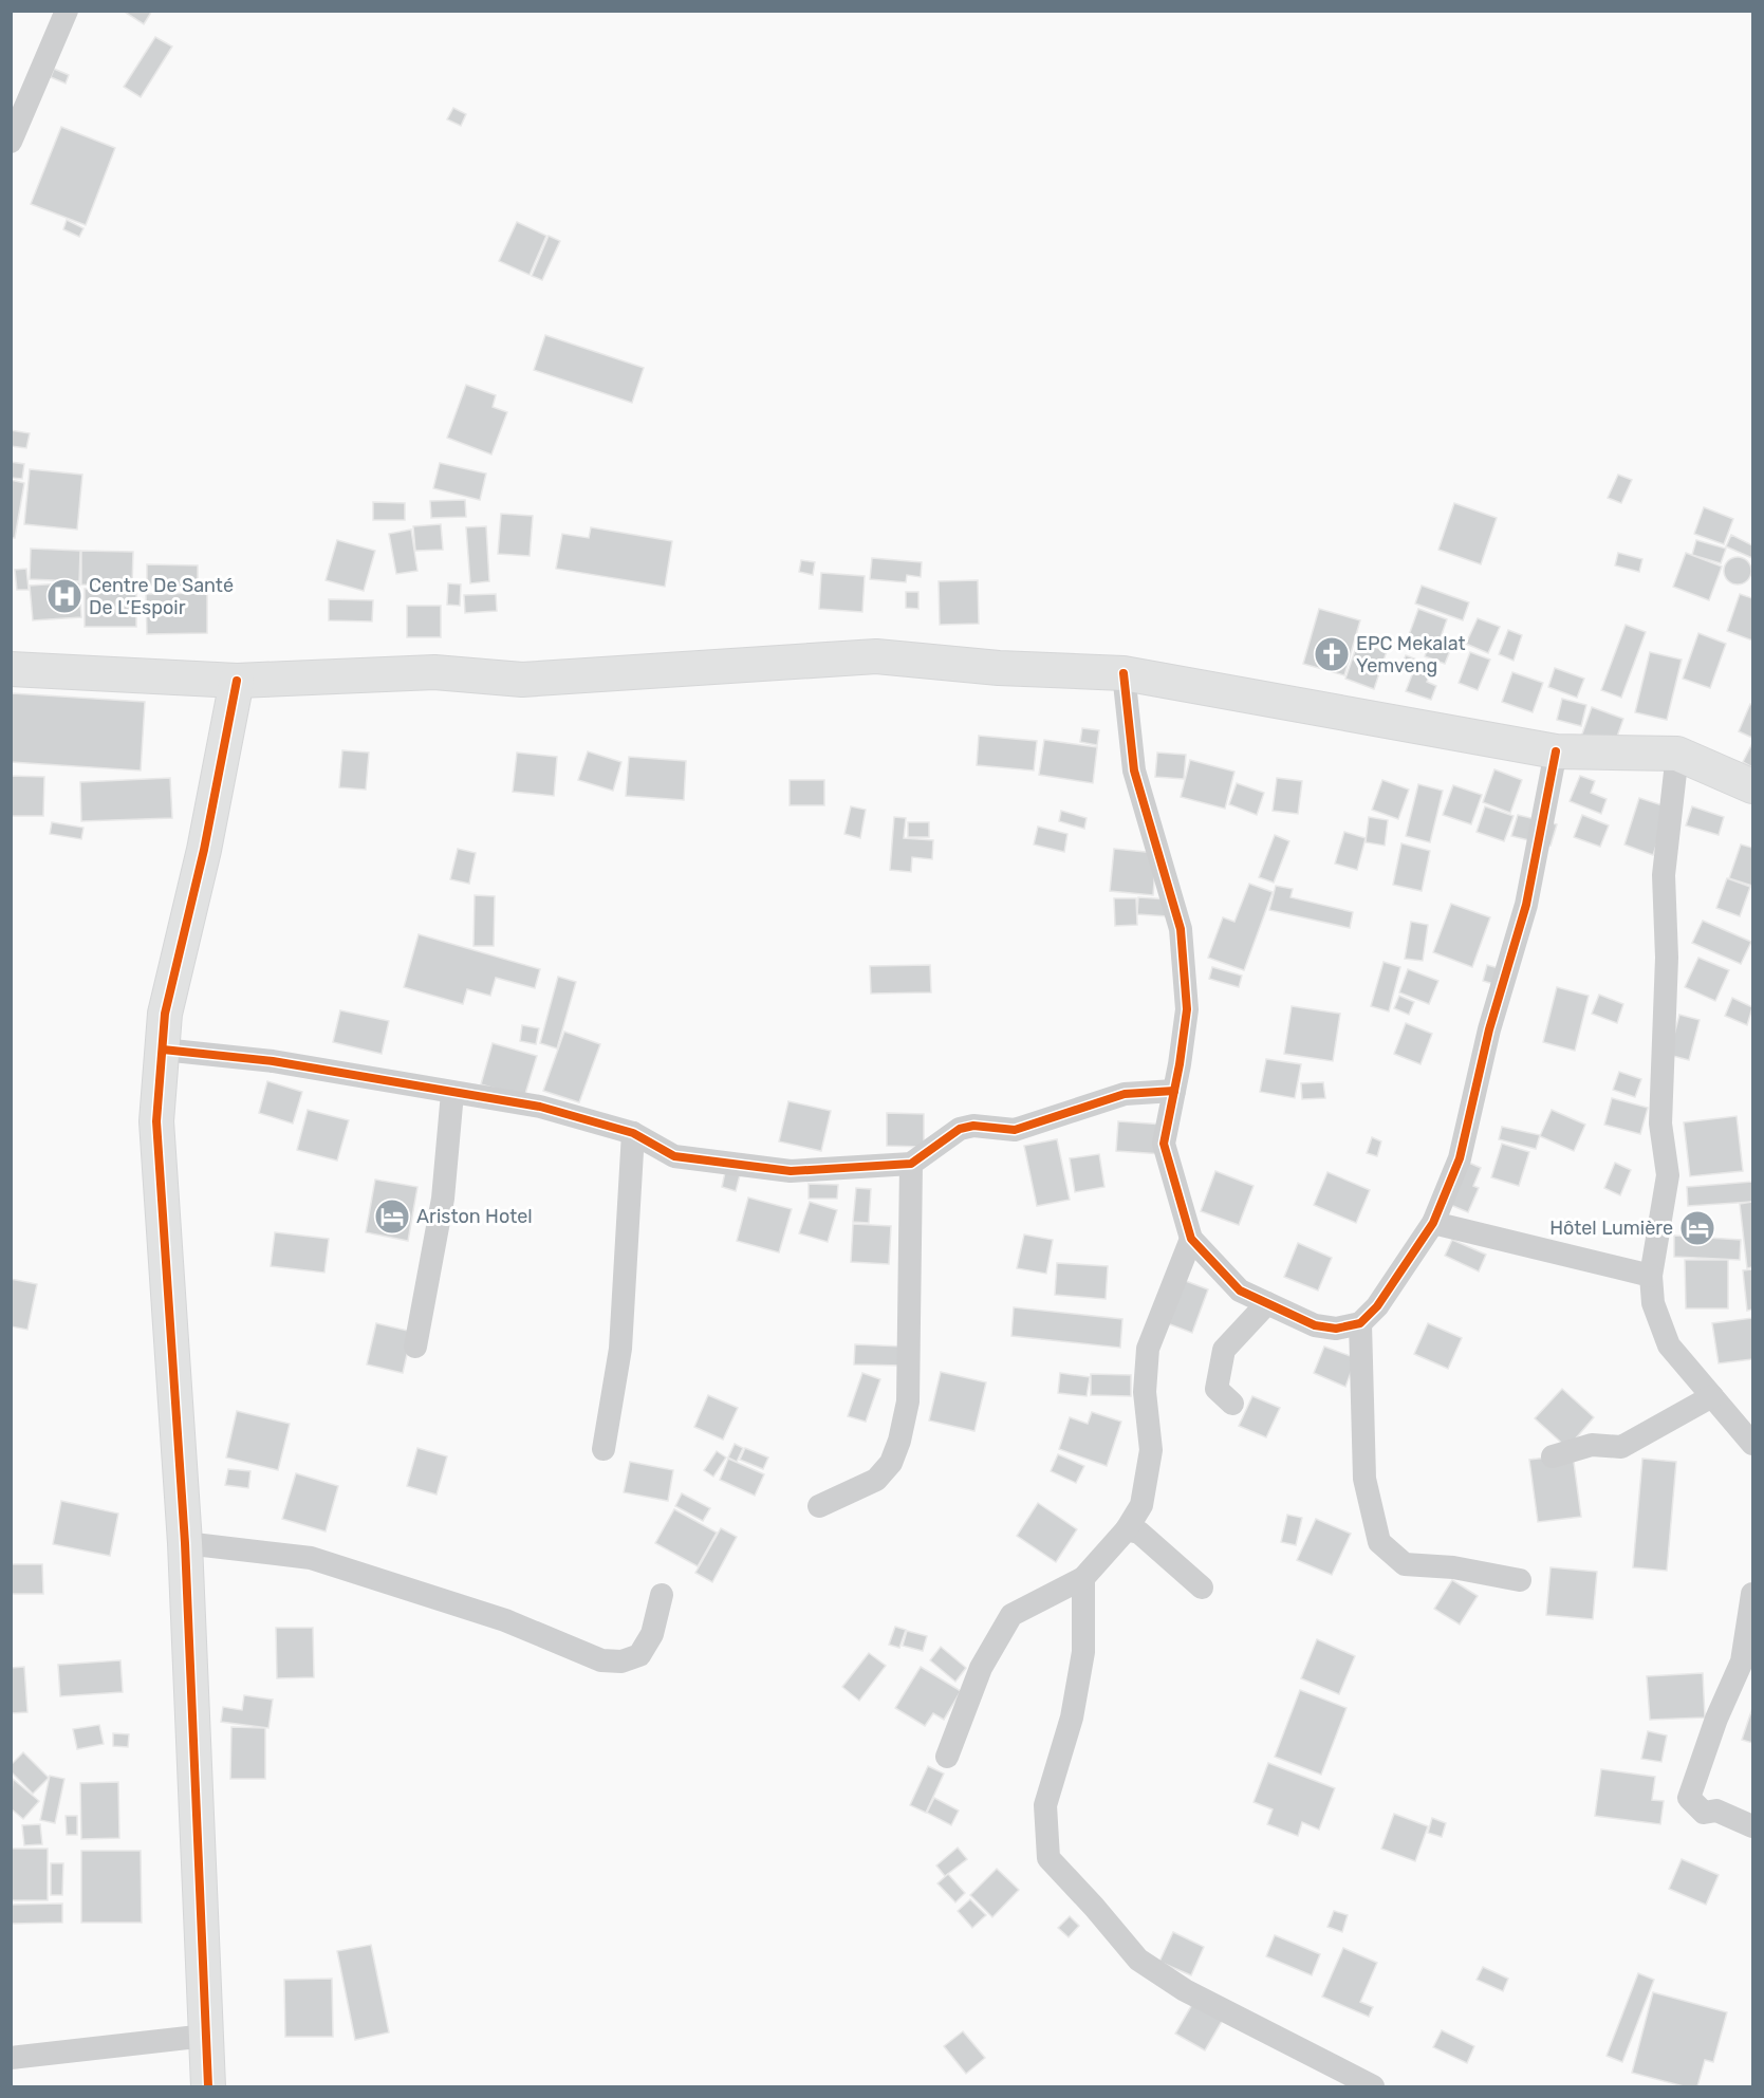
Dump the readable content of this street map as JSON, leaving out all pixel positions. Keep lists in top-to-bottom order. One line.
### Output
{"places":{"hospital":["Centre De Santé De L’Espoir"],"church":["EPC Mekalat Yemveng"],"hotel":["Ariston Hotel","Hôtel Lumière"]}}
